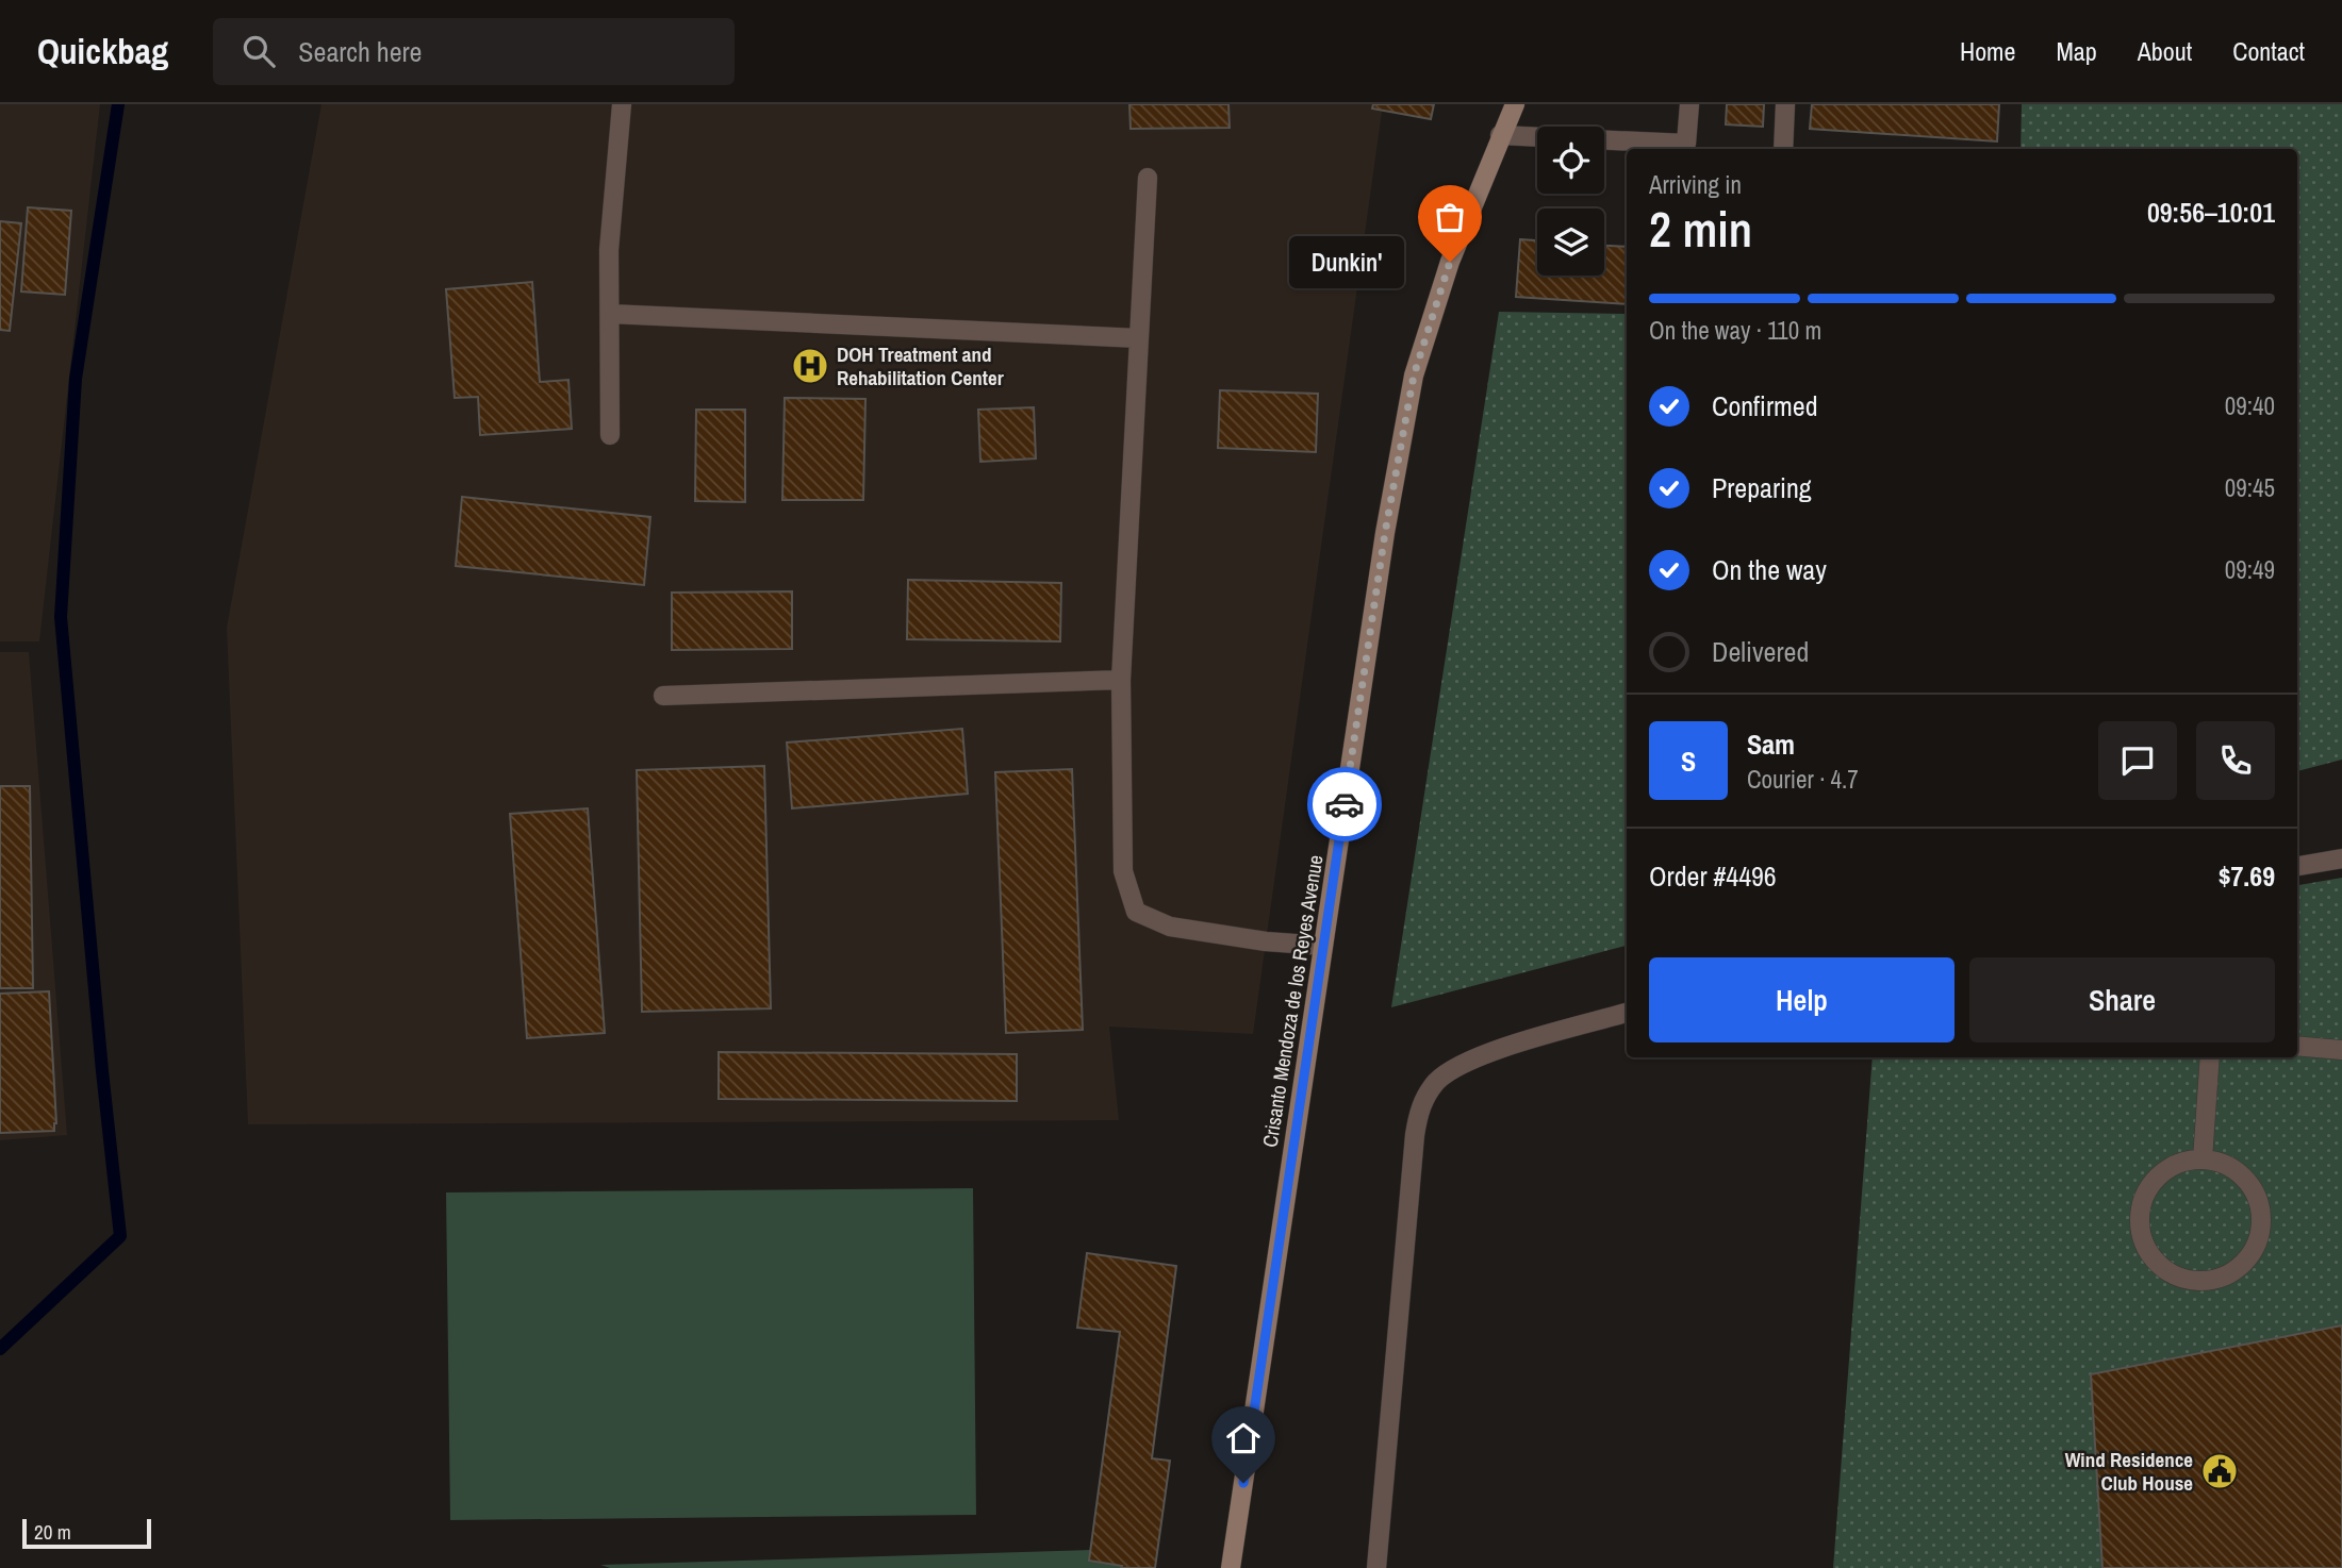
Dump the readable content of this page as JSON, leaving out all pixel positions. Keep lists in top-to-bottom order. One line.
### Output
{"streets":{"main road":["Crisanto Mendoza de los Reyes Avenue"]},"places":{"other":["Dunkin'"],"hospital":["DOH Treatment and Rehabilitation Center"],"public building":["Wind Residence Club House"]},"scale_bar":"20 m","page":{"header":"Quickbag","search":"Search here","nav":["Home","Map","About","Contact"],"heading":["2 min","Arriving in","09:56–10:01"],"panel":["Sam","Courier · 4.7","Order #4496","$7.69"],"bubble":"Dunkin'","bar":"On the way · 110 m","list":[["Confirmed","09:40"],["Preparing","09:45"],["On the way","09:49"],"Delivered"],"round":"S","buttons":["Help","Share"],"scale":"20 m"}}
